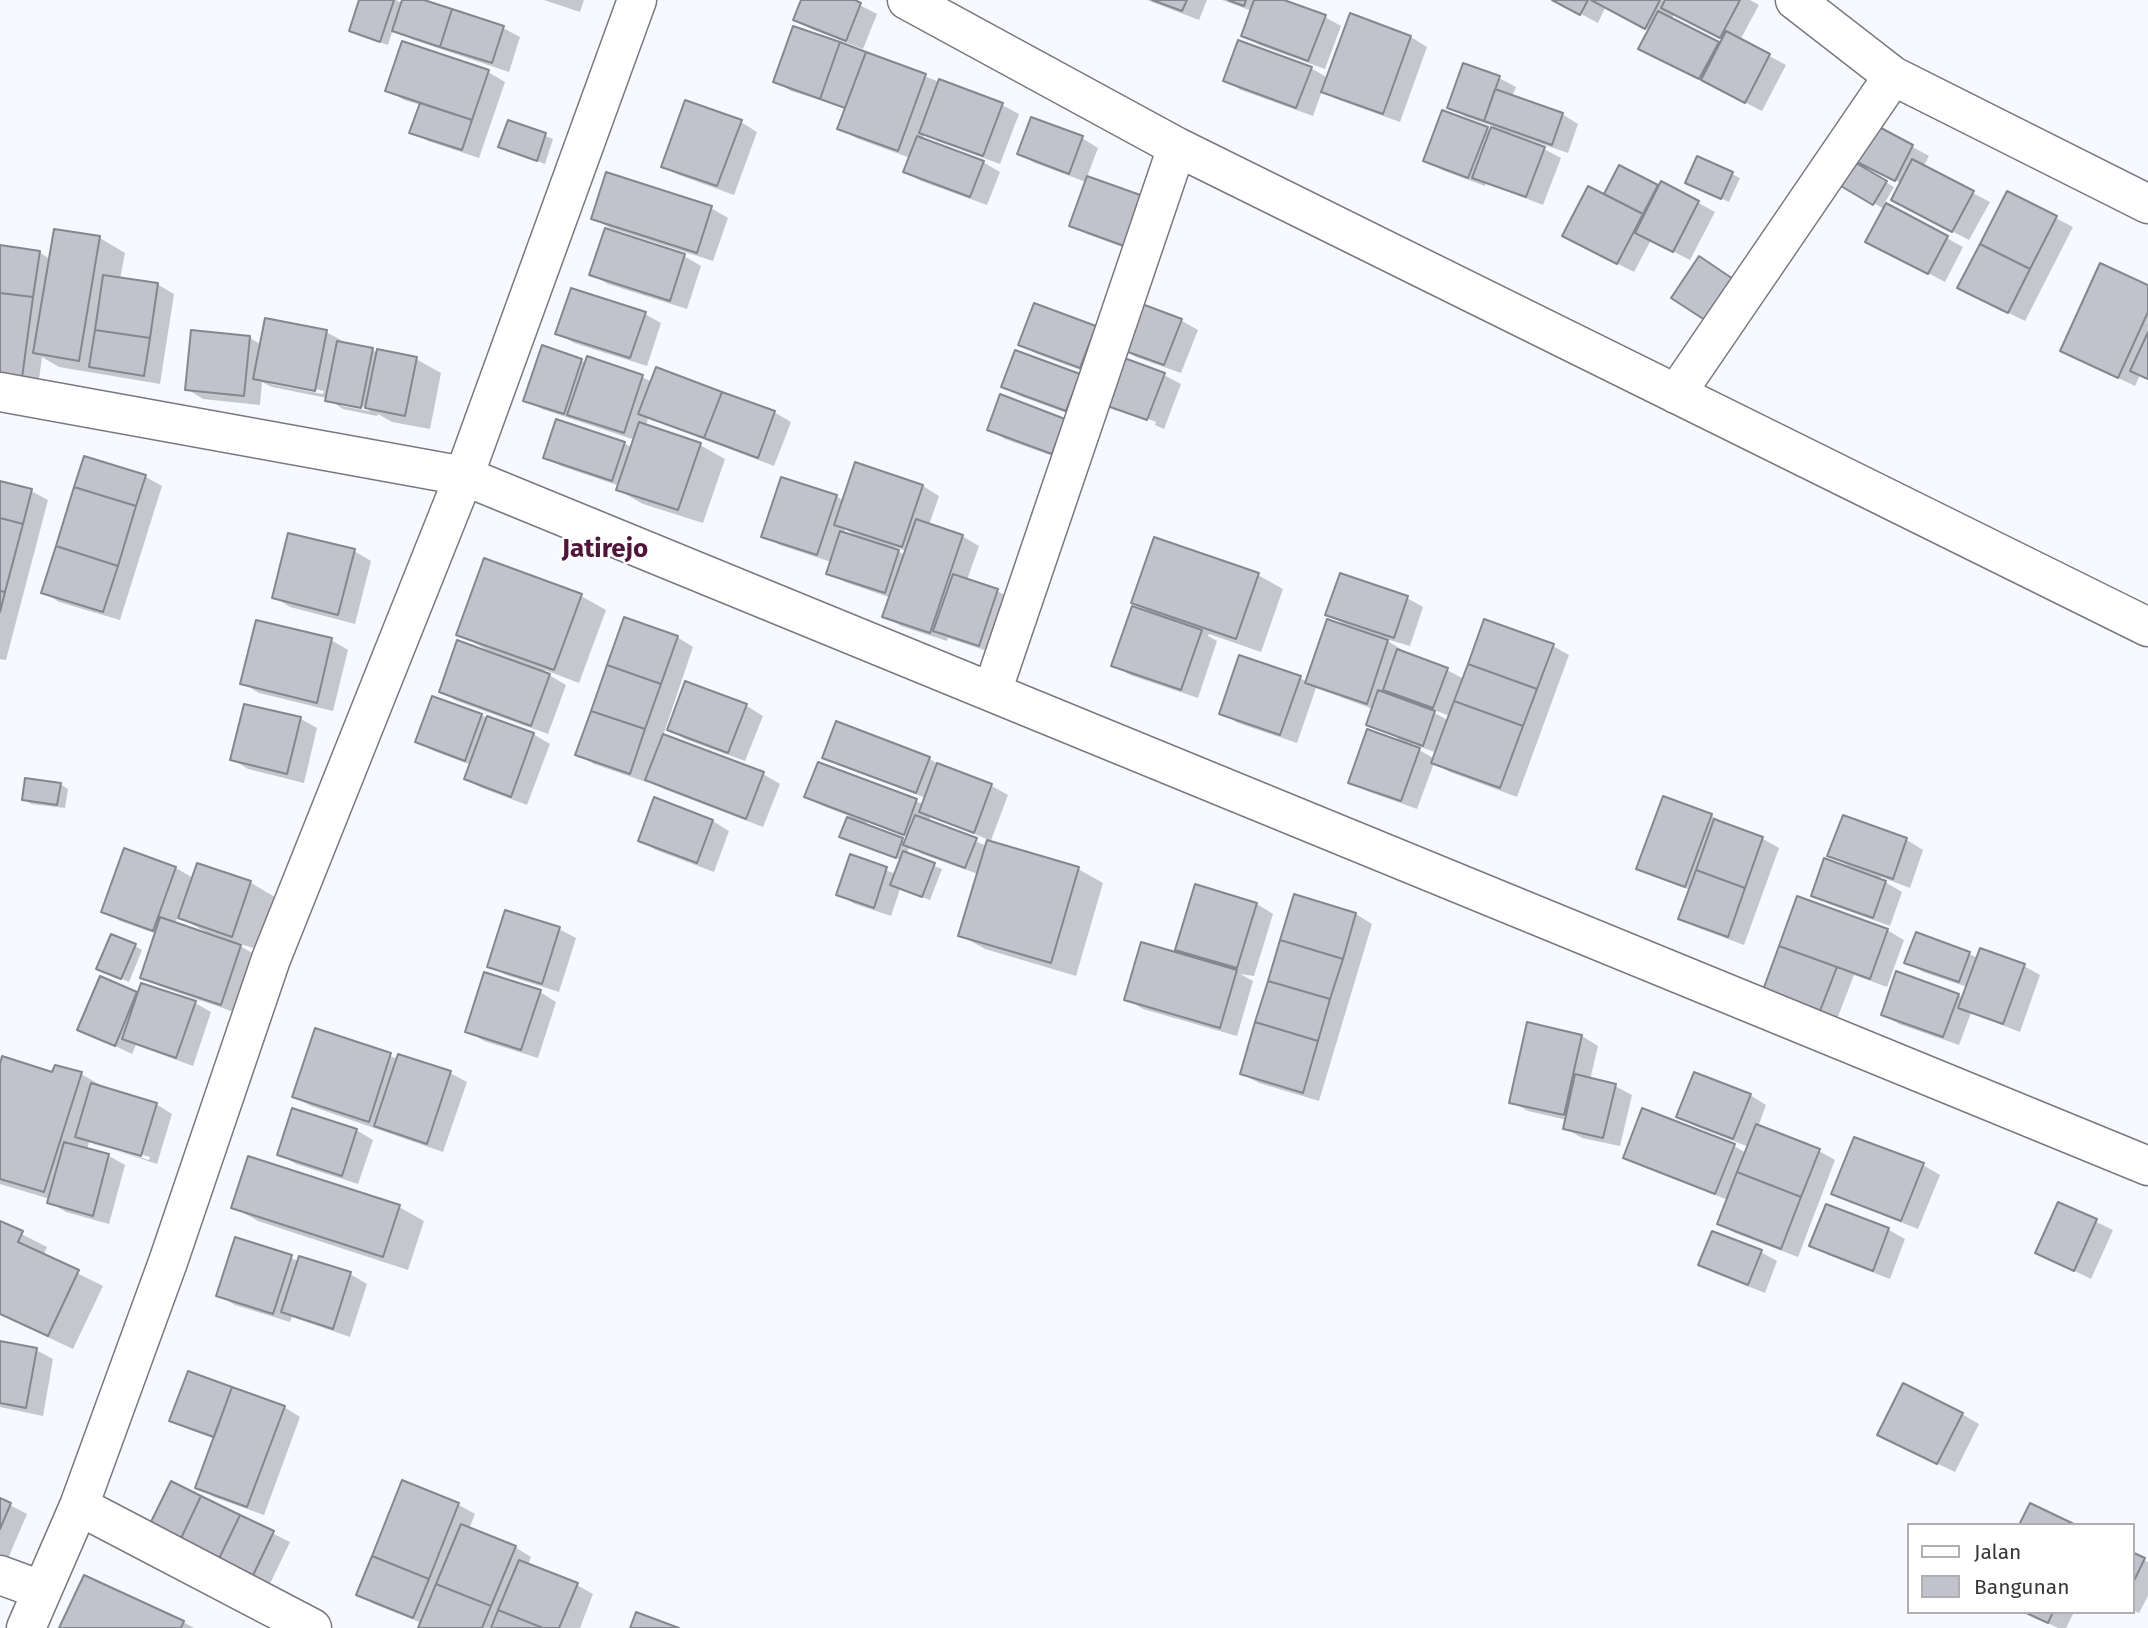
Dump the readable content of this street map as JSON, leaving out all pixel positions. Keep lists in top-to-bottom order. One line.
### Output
{"districts":["Jatirejo"],"legend":["Jalan","Bangunan"]}
